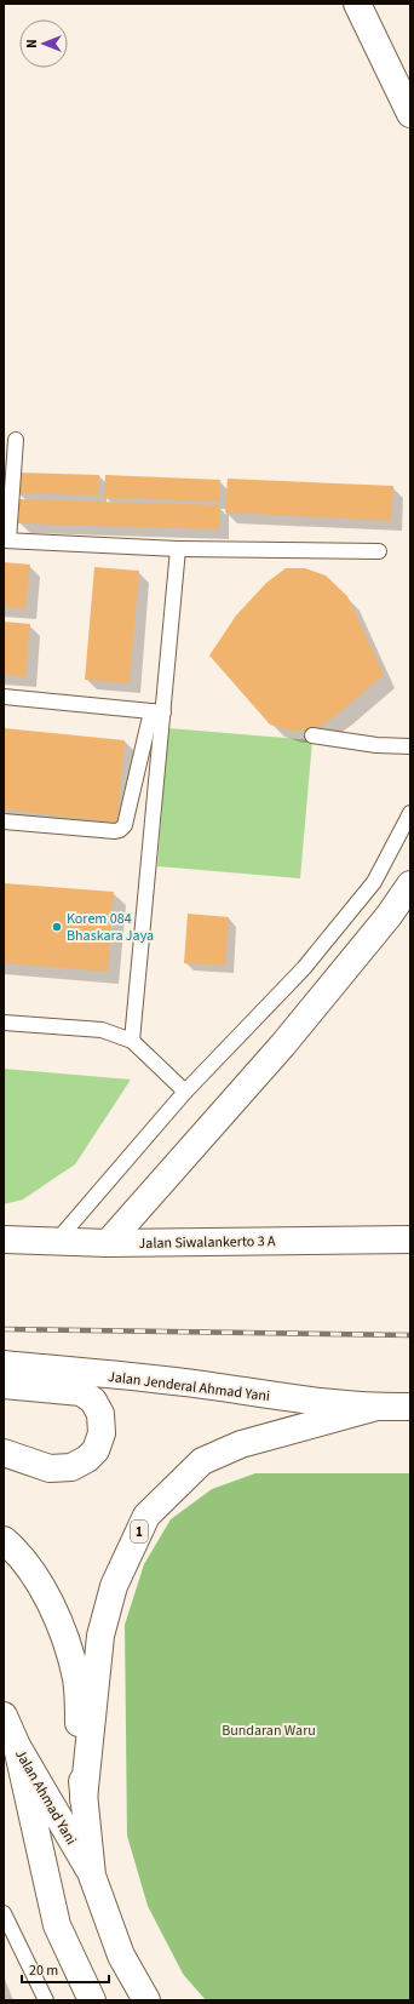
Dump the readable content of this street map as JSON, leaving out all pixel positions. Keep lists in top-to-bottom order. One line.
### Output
{"streets":{"main road":["Jalan Siwalankerto 3 A","Jalan Jenderal Ahmad Yani","1","Jalan Ahmad Yani"]},"crossings":[["Jalan Jenderal Ahmad Yani","1"],["1","Jalan Ahmad Yani"]],"parks":["Bundaran Waru"],"places":["Korem 084 Bhaskara Jaya"],"scale_bar":"20 m","north":"left"}
